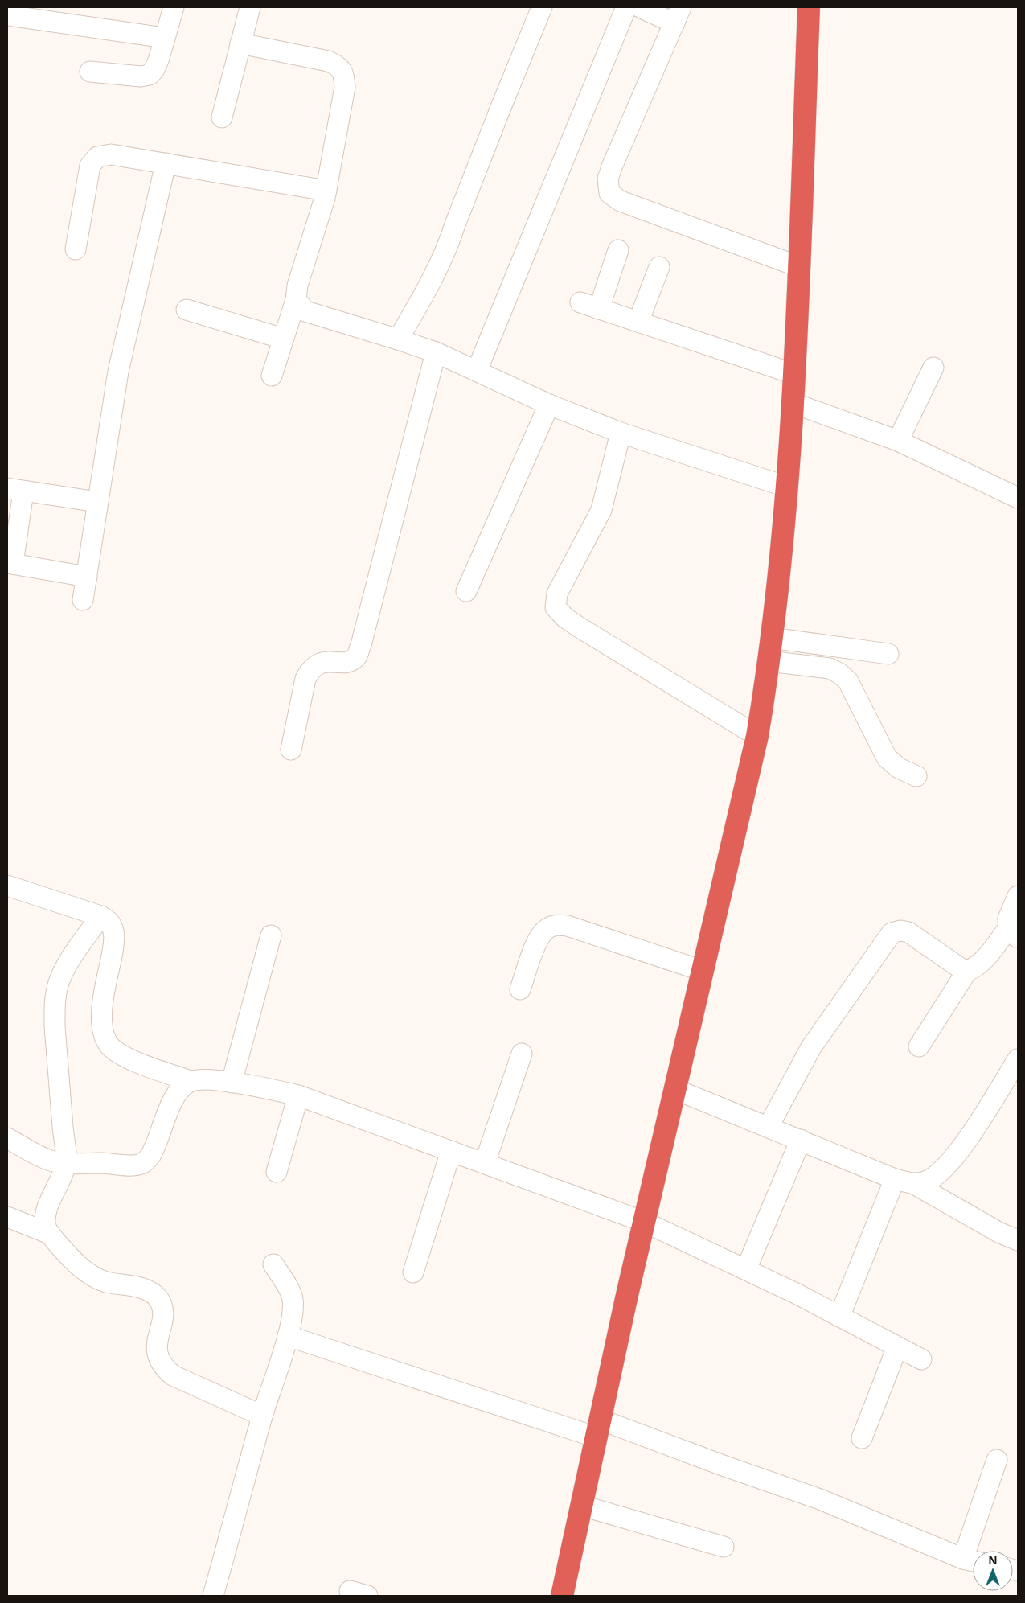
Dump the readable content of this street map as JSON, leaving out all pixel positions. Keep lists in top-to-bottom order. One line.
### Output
{"north":"top"}
